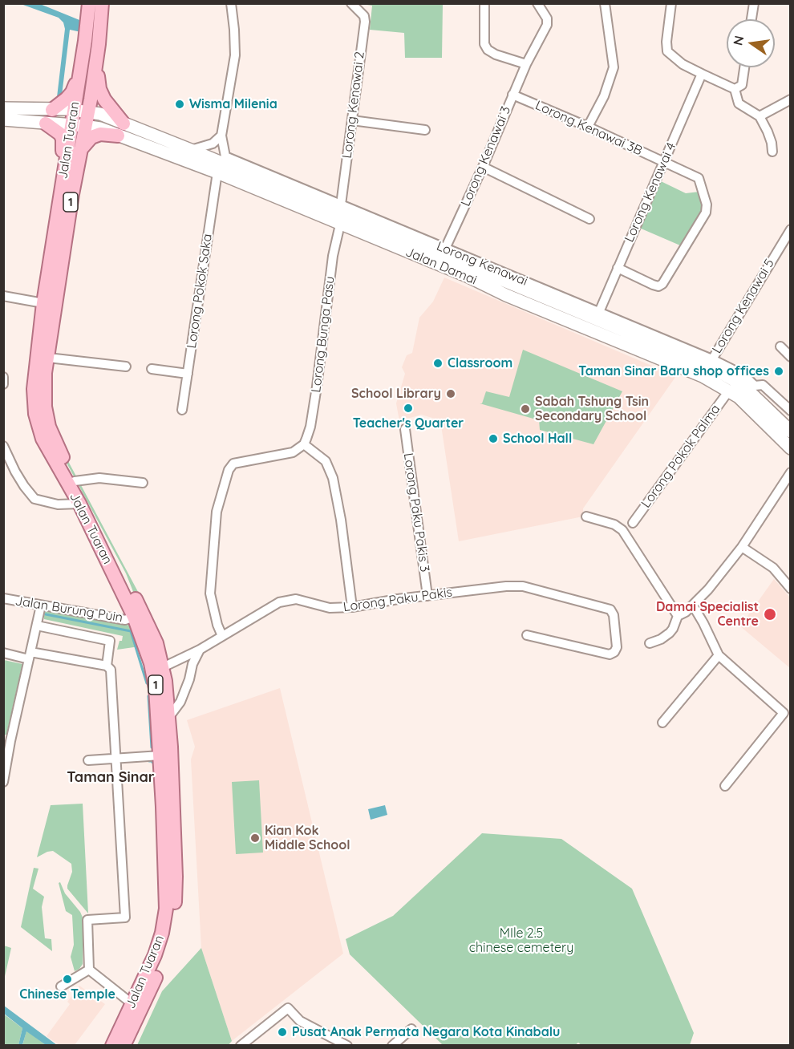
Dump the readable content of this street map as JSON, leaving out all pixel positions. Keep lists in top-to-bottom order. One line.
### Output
{"streets":{"main road":["Jalan Tuaran","1","Jalan Damai"],"street":["Lorong Kenawai 2","Lorong Kenawai 3B","Lorong Kenawai 3","Lorong Kenawai 4","Lorong Kenawai","Lorong Pokok Saka","Lorong Kenawai 5","Lorong Bunga Pasu","Lorong Pokok Palma","Lorong Paku Pakis 3","Lorong Paku Pakis","Jalan Burung Puin"]},"crossings":[["Lorong Kenawai 2","Lorong Kenawai"],["Lorong Kenawai 3B","Lorong Kenawai 3"],["Lorong Kenawai 3B","Lorong Kenawai 4"],["Jalan Tuaran","Jalan Damai"],["Jalan Tuaran","Lorong Paku Pakis"],["Jalan Tuaran","Jalan Burung Puin"],["Lorong Kenawai 3","Lorong Kenawai"],["Lorong Kenawai 4","Lorong Kenawai"],["Lorong Kenawai","Jalan Damai"],["Lorong Kenawai","Lorong Kenawai 5"],["Jalan Damai","Lorong Pokok Saka"],["Jalan Damai","Lorong Bunga Pasu"],["Jalan Damai","Lorong Pokok Palma"],["Lorong Paku Pakis 3","Lorong Paku Pakis"]],"districts":["Taman Sinar"],"parks":["MIle 2.5 chinese cemetery"],"places":["Wisma Milenia","Classroom","Taman Sinar Baru shop offices","School Library","Teacher's Quarter","Sabah Tshung Tsin Secondary School","School Hall","Damai Specialist Centre","Kian Kok Middle School","Chinese Temple","Pusat Anak Permata Negara Kota Kinabalu"],"north":"left"}
